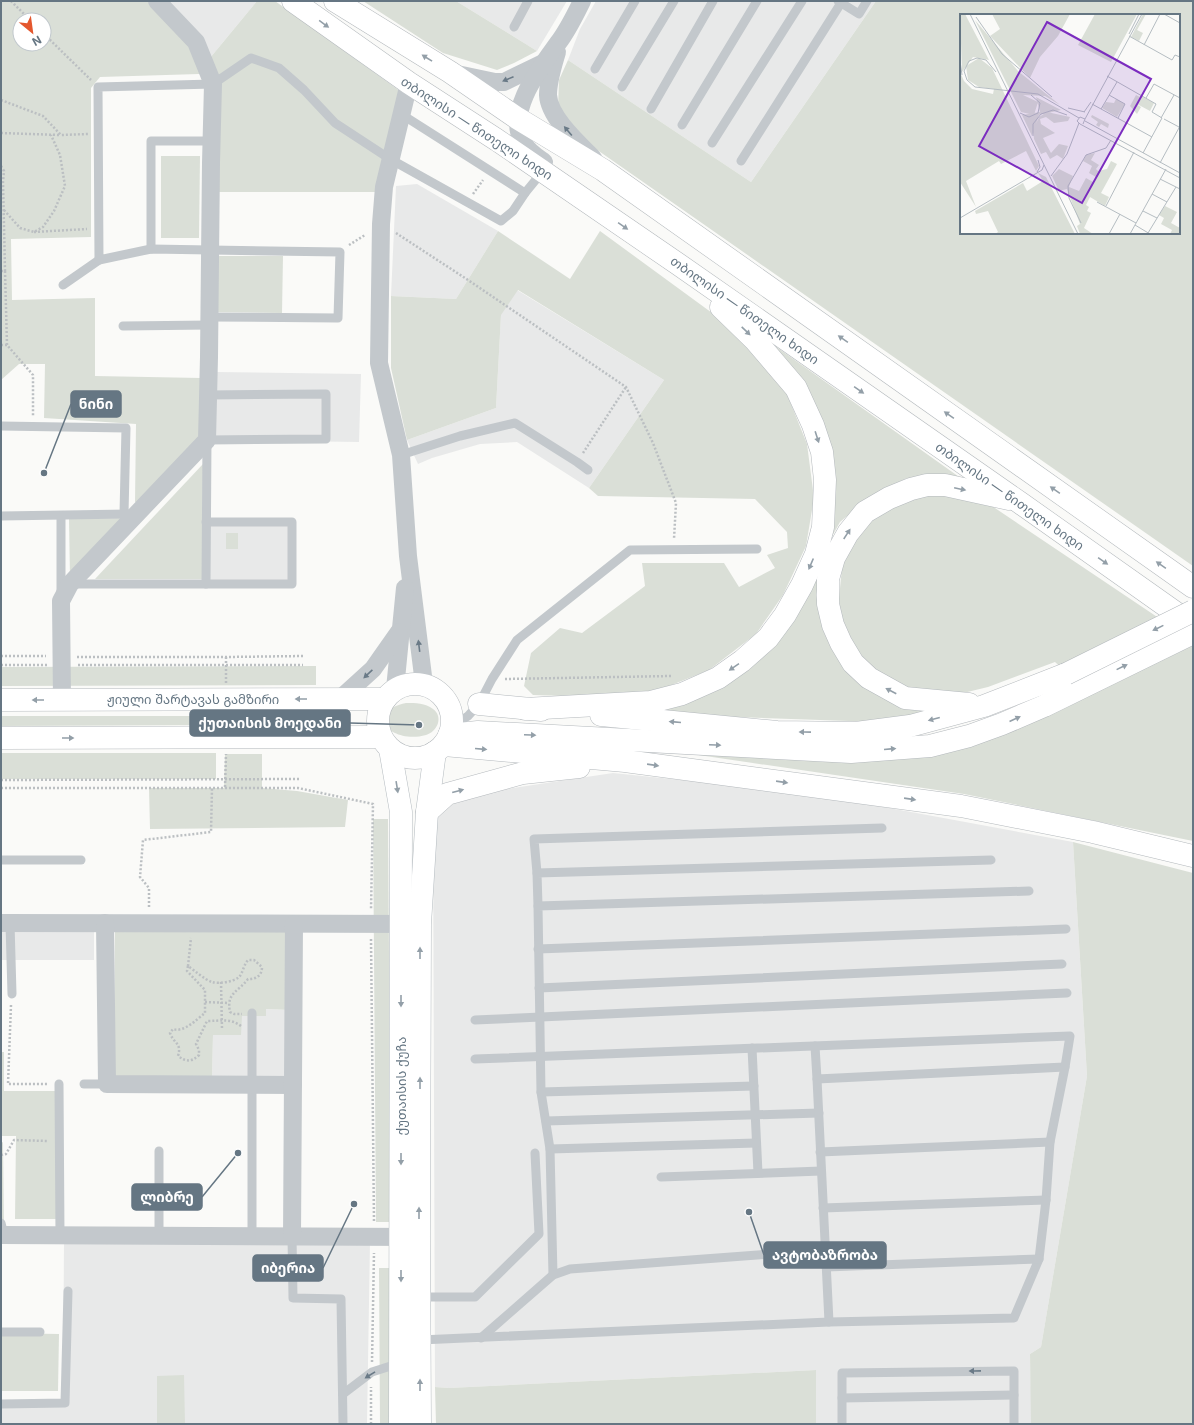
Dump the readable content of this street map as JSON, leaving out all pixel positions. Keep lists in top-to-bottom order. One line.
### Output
{"streets":{"main road":["თბილისი — წითელი ხიდი","ჟიული შარტავას გამზირი","ქუთაისის ქუჩა"]},"crossings":[["ჟიული შარტავას გამზირი","ქუთაისის ქუჩა"]],"places":["ნინი","ქუთაისის მოედანი","ლიბრე","იბერია","ავტობაზრობა"],"north":"bottom right"}
